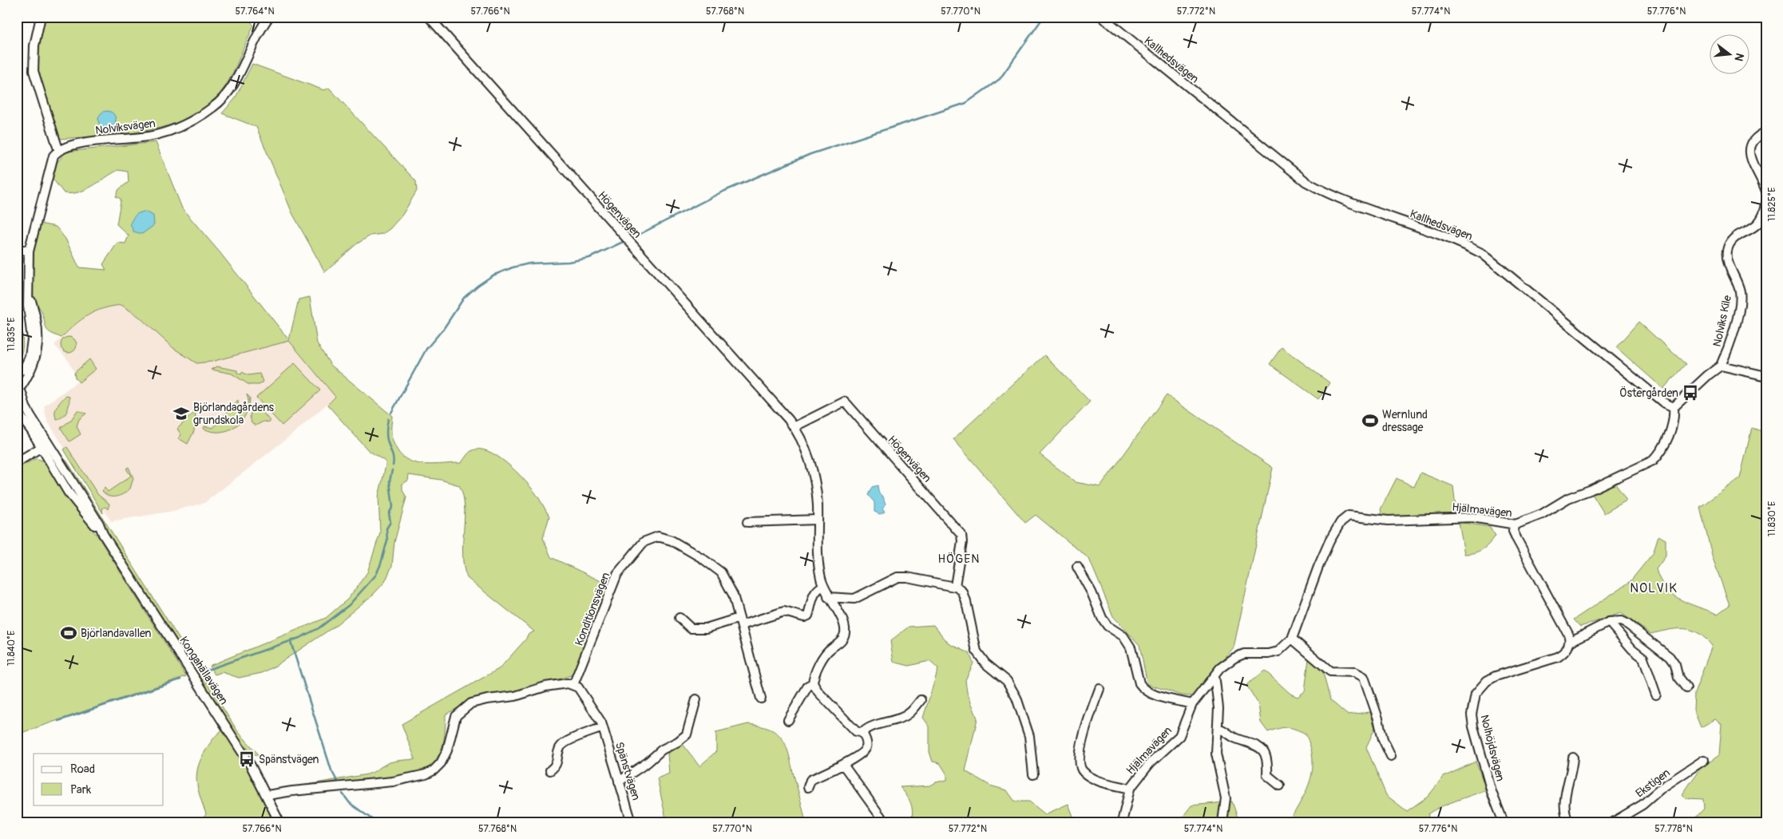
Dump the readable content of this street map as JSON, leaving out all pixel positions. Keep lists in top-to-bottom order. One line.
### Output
{"streets":{"street":["Kallhedsvägen","Nolviksvägen","Högenvägen","Nolviks Kile","Hjälmavägen","Konditionsvägen","Kongahällavägen","Nolhöjdsvägen","Spänstvägen","Ekstigen"]},"crossings":[["Kallhedsvägen","Hjälmavägen"],["Konditionsvägen","Spänstvägen"]],"districts":["HÖGEN","NOLVIK"],"places":{"bus stop":["Östergården","Spänstvägen"],"school or university":["Björlandagårdens grundskola"],"sports":["Wernlund dressage","Björlandavallen"]},"legend":["Road","Park"],"north":"right","coordinates":["57.764°N","57.766°N","57.768°N","57.770°N","57.772°N","57.774°N","57.776°N","11.825°E","11.835°E","11.830°E","11.840°E","57.778°N"]}
